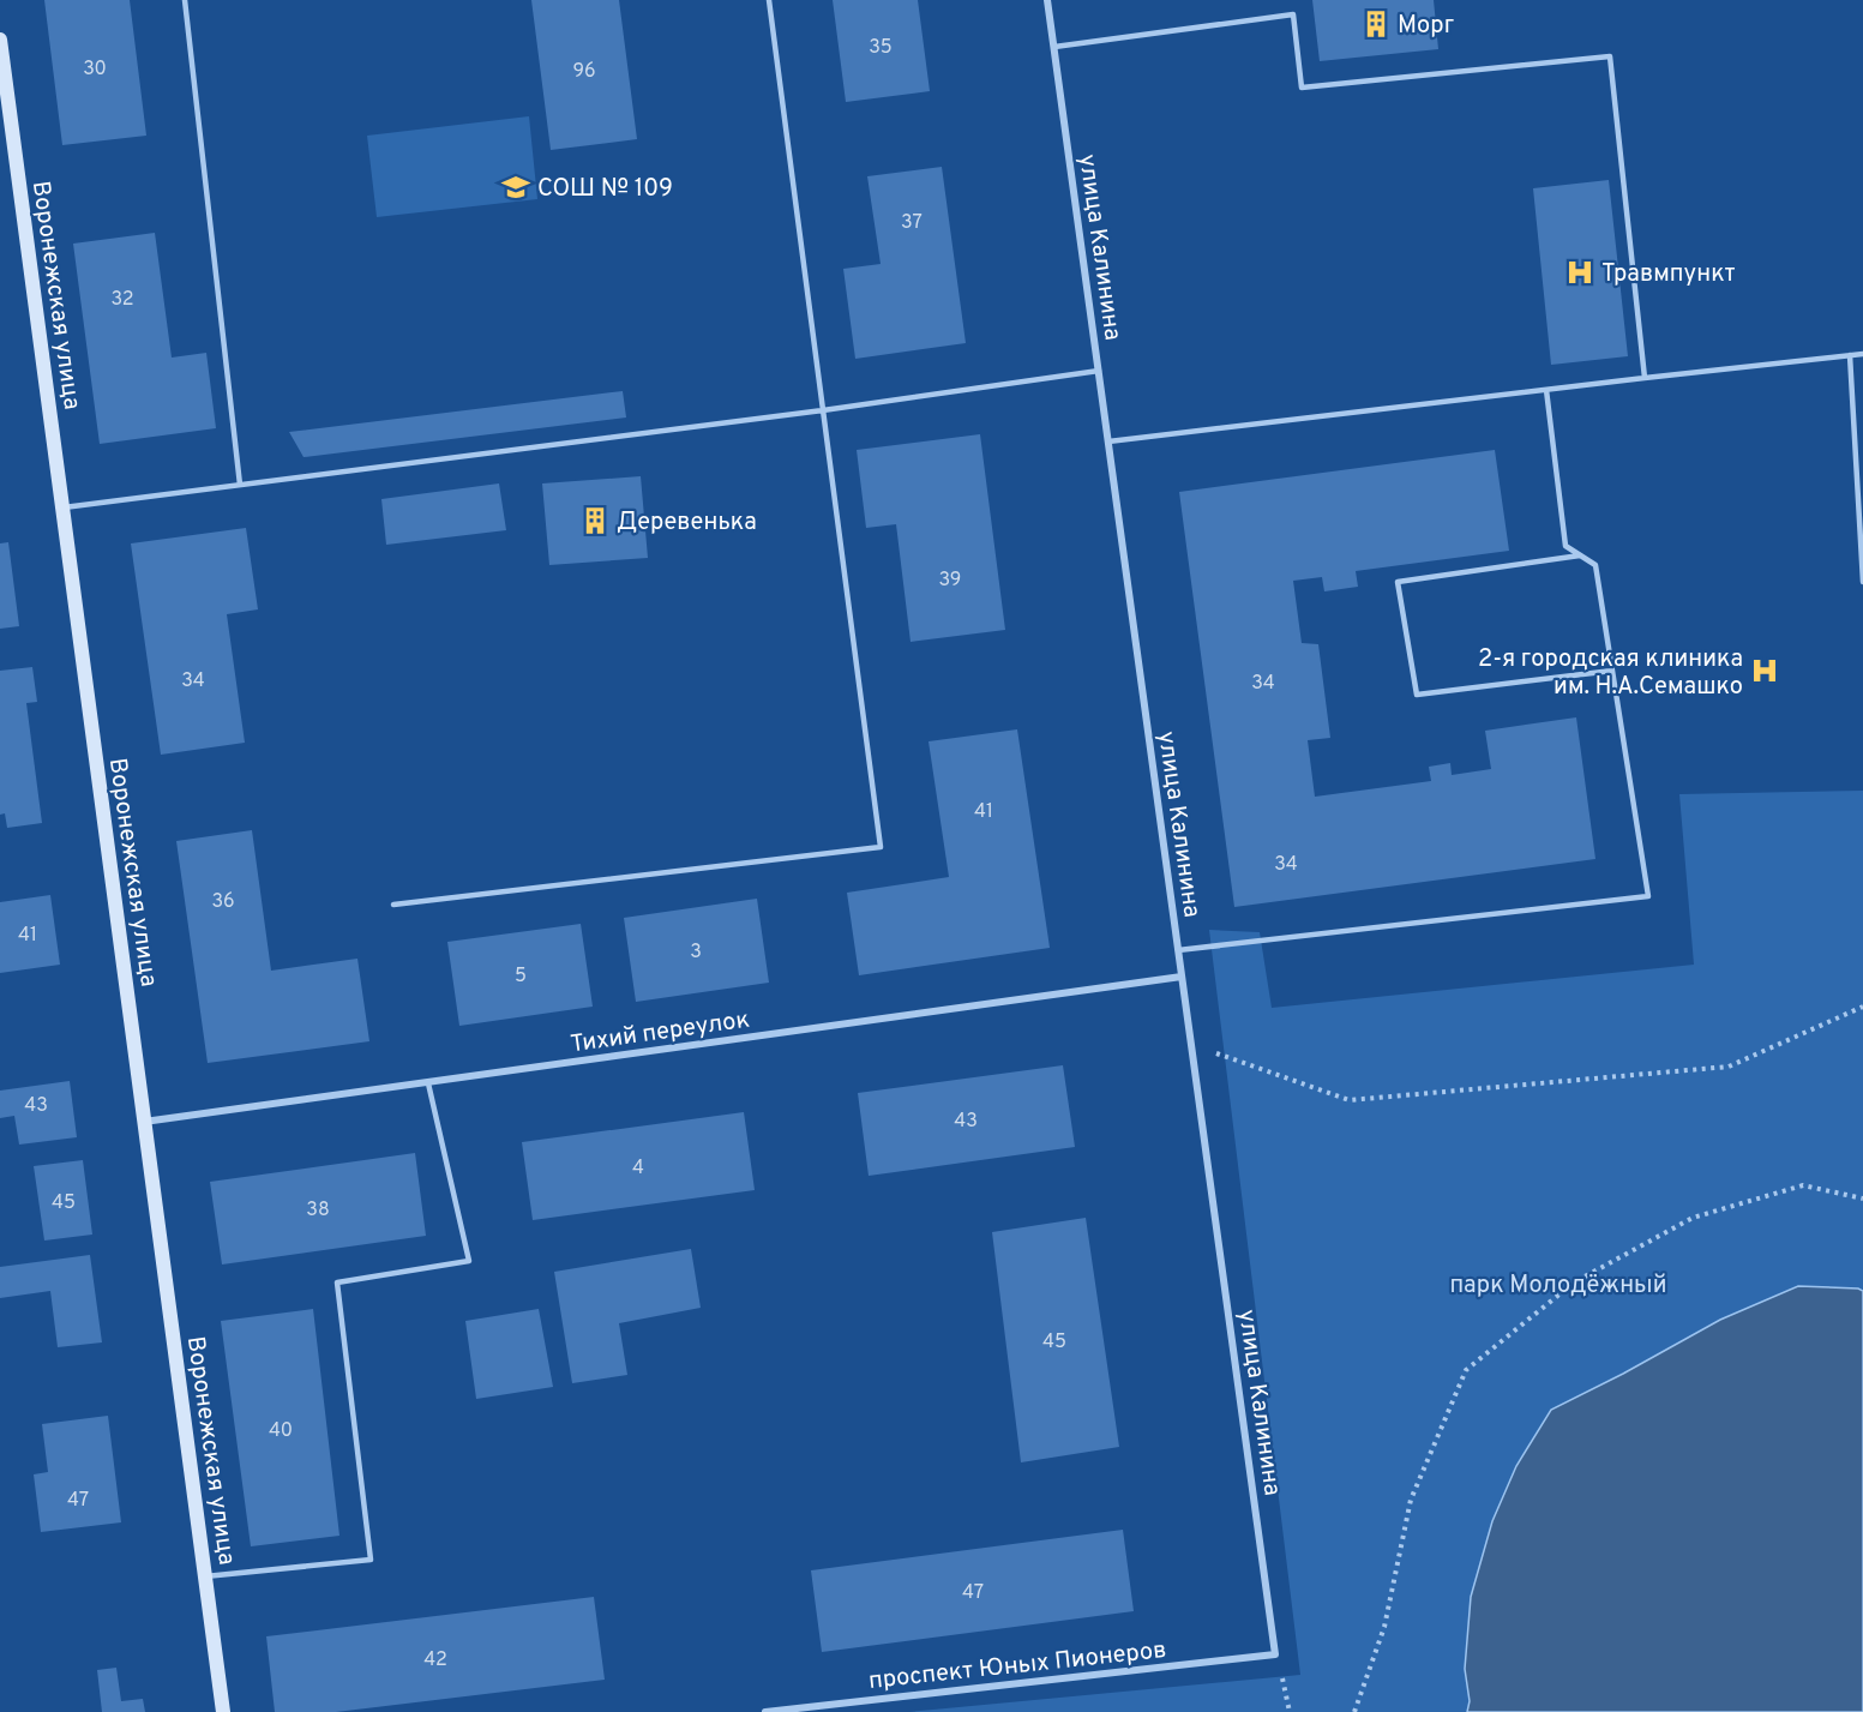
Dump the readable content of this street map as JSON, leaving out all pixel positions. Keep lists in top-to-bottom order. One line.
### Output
{"streets":{"street":["улица Калинина","Воронежская улица","Тихий переулок","проспект Юных Пионеров"]},"crossings":[["улица Калинина","Тихий переулок"],["улица Калинина","проспект Юных Пионеров"],["Воронежская улица","Тихий переулок"]],"parks":["парк Молодёжный"],"places":{"building":["Морг","Деревенька"],"school or university":["СОШ № 109"],"hospital":["Травмпункт","2-я городская клиника им. Н.А.Семашко"]},"house_numbers":["35","30","96","37","32","39","34","34","41","34","36","41","3","5","43","43","4","45","38","45","40","47","47","42"]}
